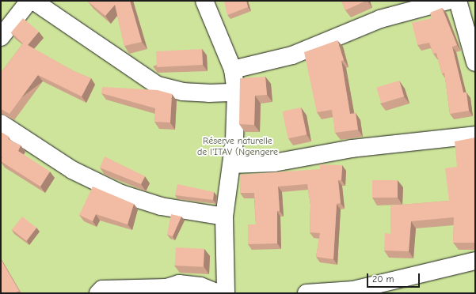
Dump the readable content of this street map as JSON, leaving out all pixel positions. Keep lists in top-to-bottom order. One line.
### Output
{"parks":["Réserve naturelle de l'ITAV (Ngengere"],"scale_bar":"20 m"}
